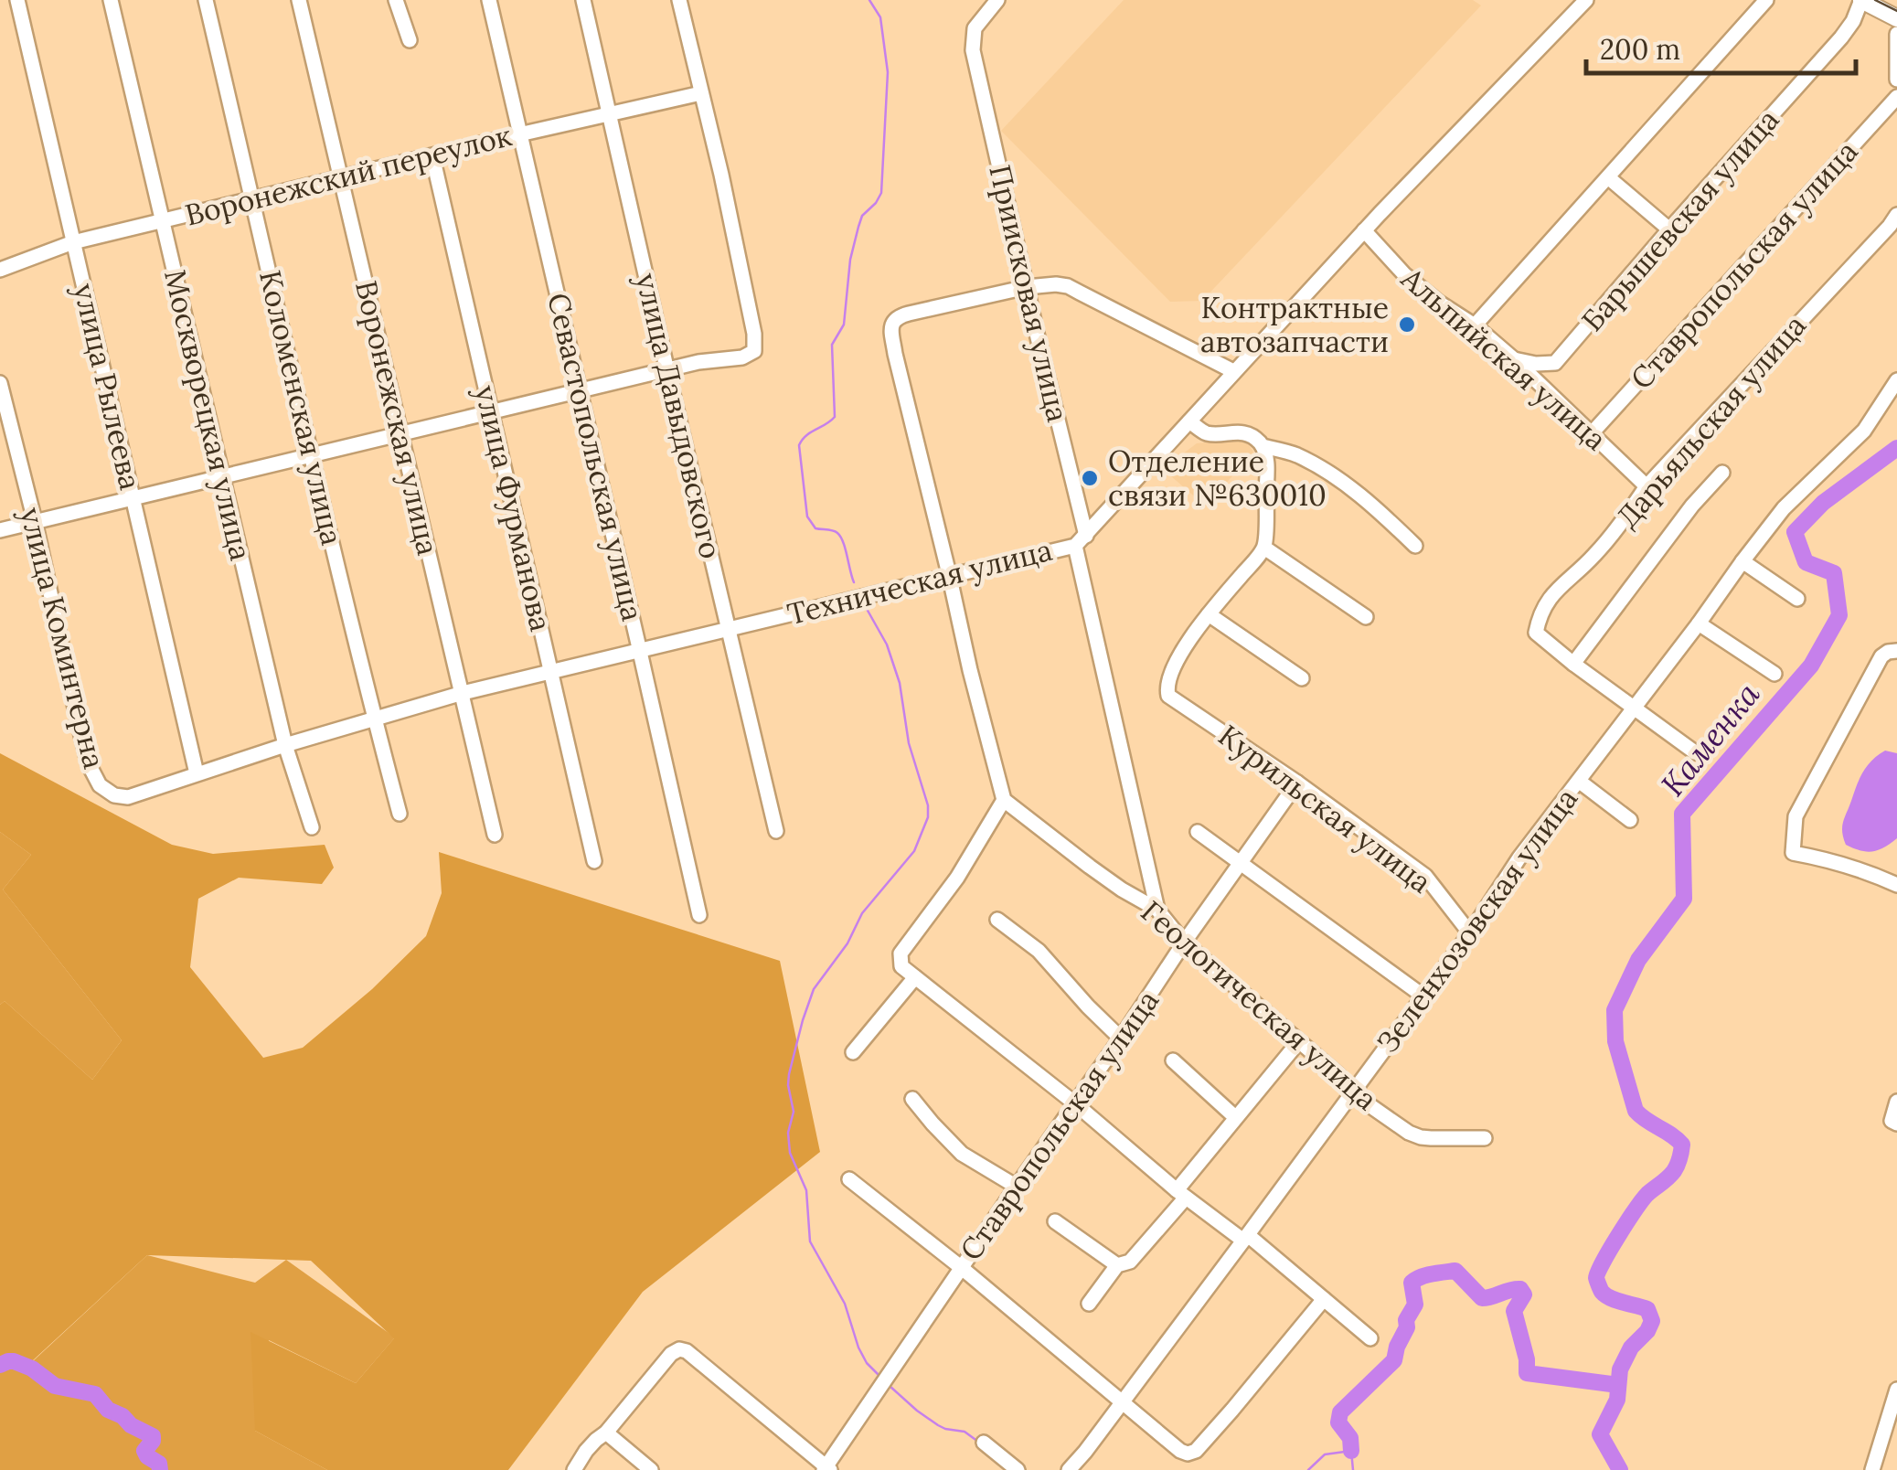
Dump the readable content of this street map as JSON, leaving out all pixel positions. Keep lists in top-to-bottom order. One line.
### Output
{"streets":{"street":["Воронежский переулок","Барышевская улица","Ставропольская улица","Приисковая улица","Альпийская улица","улица Рылеева","Коломенская улица","Москворецкая улица","улица Давыдовского","Воронежская улица","Дарьяльская улица","Севастопольская улица","улица Фурманова","Техническая улица","улица Коминтерна","Курильская улица","Зеленхозовская улица","Геологическая улица"]},"crossings":[["Воронежский переулок","улица Рылеева"],["Воронежский переулок","Коломенская улица"],["Воронежский переулок","Москворецкая улица"],["Воронежский переулок","улица Давыдовского"],["Воронежский переулок","Воронежская улица"],["Воронежский переулок","Севастопольская улица"],["Воронежский переулок","улица Фурманова"],["Барышевская улица","Альпийская улица"],["Ставропольская улица","Альпийская улица"],["Ставропольская улица","Курильская улица"],["Ставропольская улица","Геологическая улица"],["Приисковая улица","Техническая улица"],["Приисковая улица","Геологическая улица"],["Альпийская улица","Дарьяльская улица"],["Альпийская улица","Техническая улица"],["улица Рылеева","Техническая улица"],["Коломенская улица","Техническая улица"],["Москворецкая улица","Техническая улица"],["улица Давыдовского","Техническая улица"],["Воронежская улица","Техническая улица"],["Севастопольская улица","Техническая улица"],["улица Фурманова","Техническая улица"],["Техническая улица","улица Коминтерна"],["Курильская улица","Зеленхозовская улица"],["Зеленхозовская улица","Геологическая улица"]],"water":["Каменка"],"places":["Контрактные автозапчасти","Отделение связи №630010"],"scale_bar":"200 m"}
